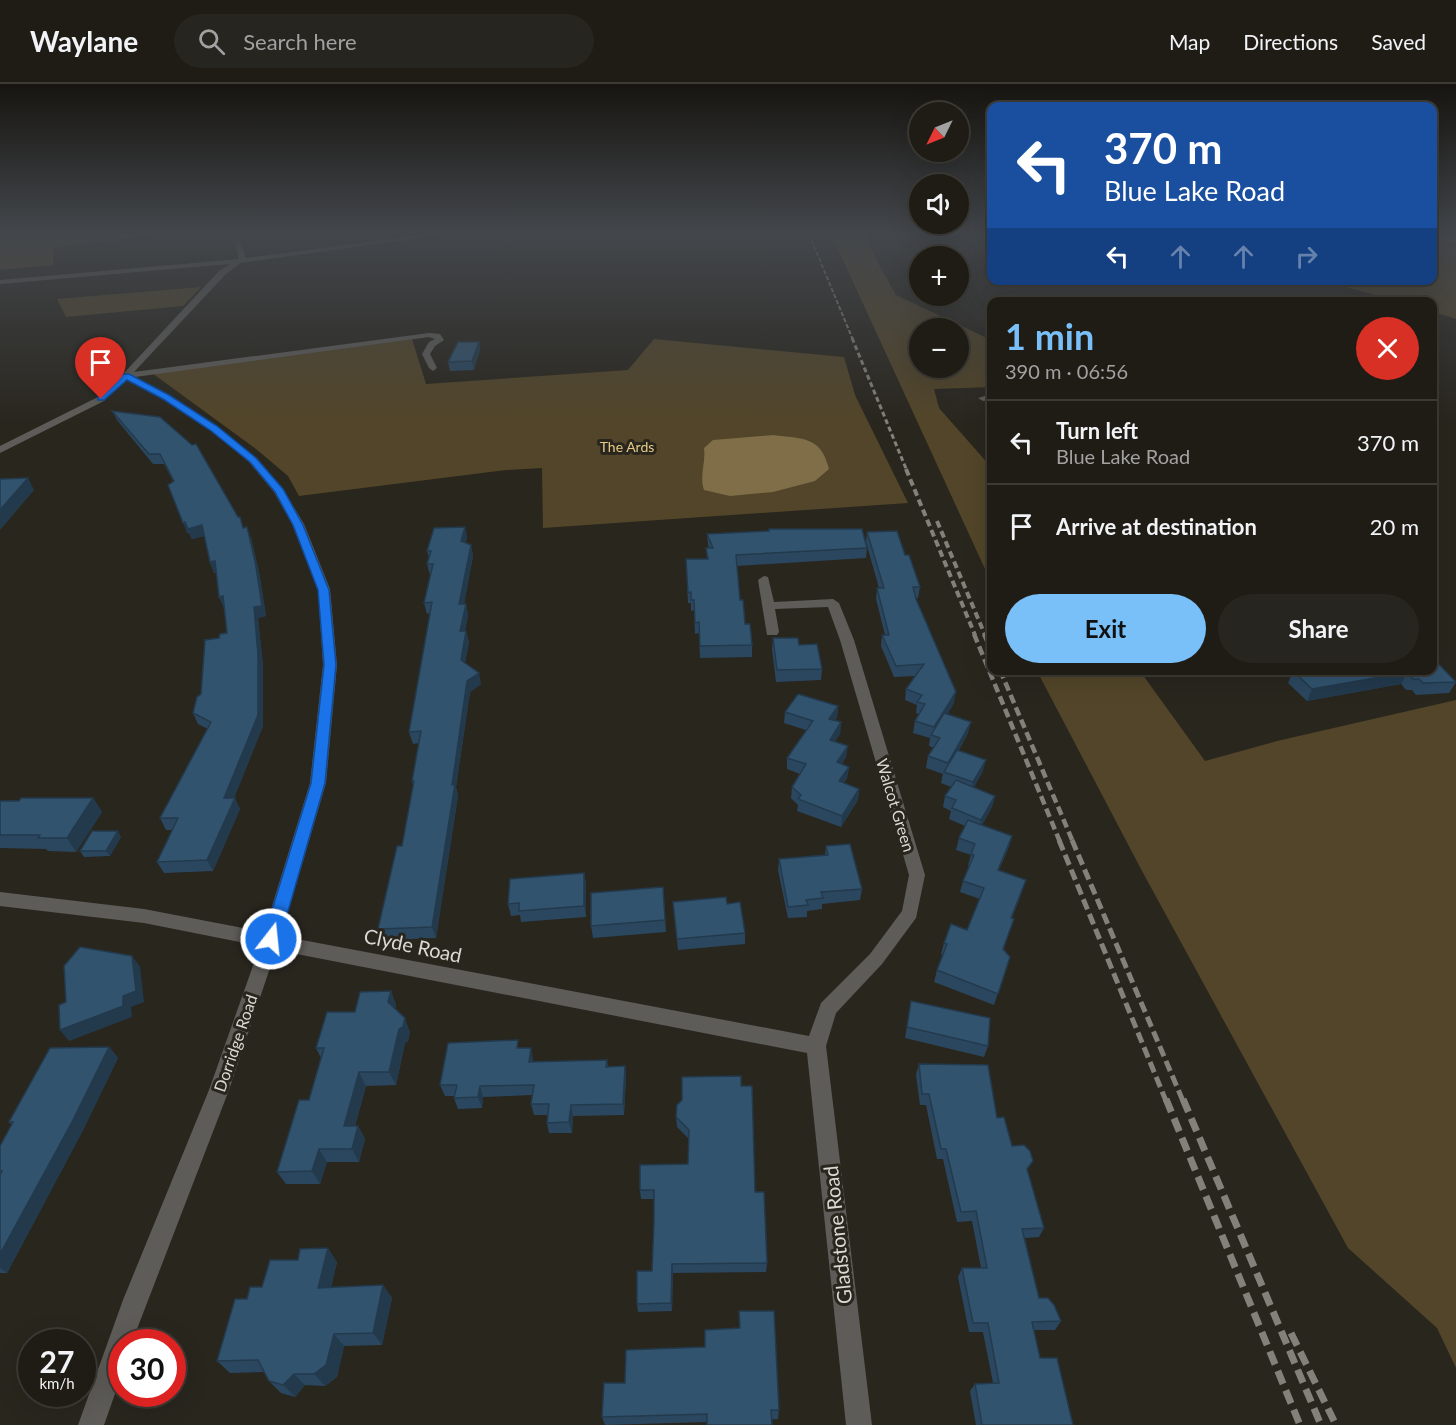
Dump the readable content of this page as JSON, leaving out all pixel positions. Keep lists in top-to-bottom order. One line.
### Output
{"streets":{"street":["Walcot Green","Clyde Road","Dorridge Road","Gladstone Road"]},"crossings":[["Walcot Green","Clyde Road"],["Walcot Green","Gladstone Road"],["Clyde Road","Dorridge Road"],["Clyde Road","Gladstone Road"]],"parks":["The Ards"],"north":"bottom left","page":{"header":"Waylane","search":"Search here","nav":["Map","Directions","Saved"],"map_buttons":["+","−"],"turn":["370 m","Blue Lake Road"],"heading":["1 min","390 m · 06:56"],"list":[{"name":"Turn left","note":"Blue Lake Road","value":"370 m"},{"name":"Arrive at destination","value":"20 m"}],"buttons":["Exit","Share"],"speed":"27 km/h","limit":"30"}}
